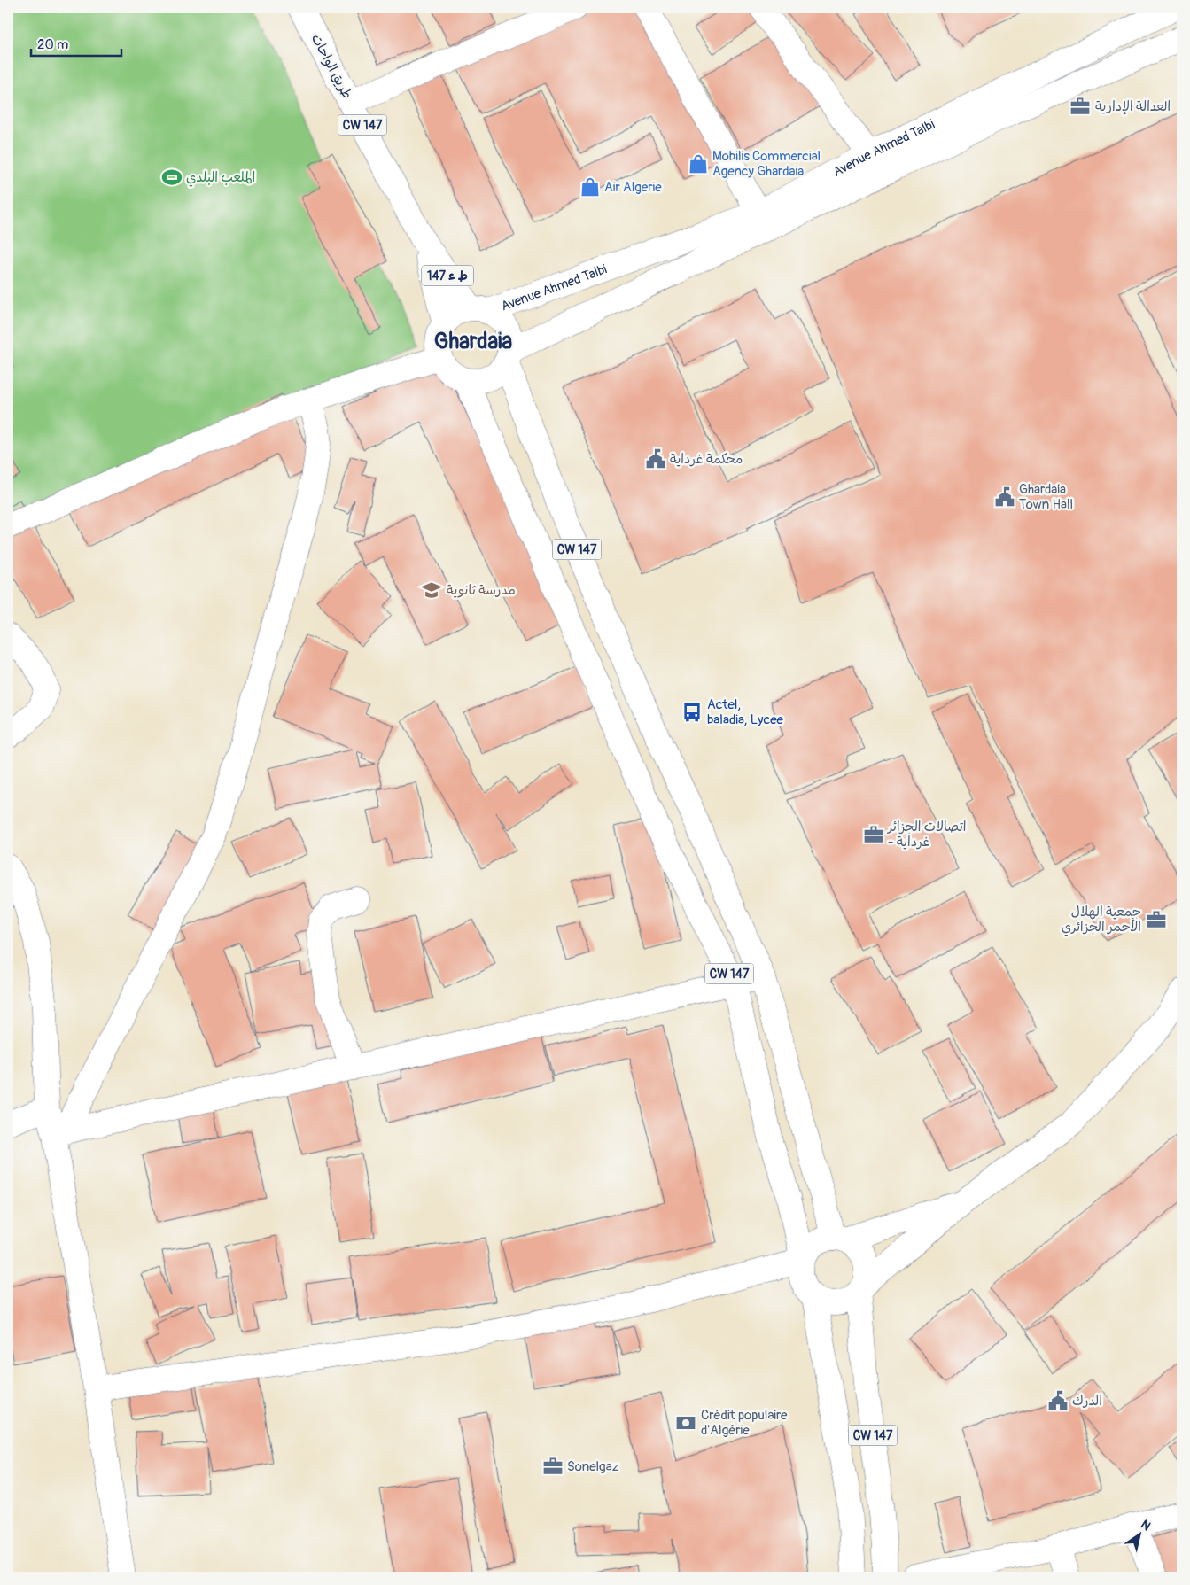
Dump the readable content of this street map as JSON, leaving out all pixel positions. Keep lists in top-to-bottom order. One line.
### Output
{"streets":{"street":["طريق الواحات","CW 147","Avenue Ahmed Talbi","ط ء 147"]},"crossings":[["طريق الواحات","CW 147"],["طريق الواحات","Avenue Ahmed Talbi"],["CW 147","Avenue Ahmed Talbi"]],"districts":["Ghardaia"],"places":{"office":["العدالة الإدارية","اتصالات الجزائر - غرداية","جمعية الهلال الأحمر الجزائري","Sonelgaz"],"shop":["Mobilis Commercial Agency Ghardaia","Air Algerie"],"sports":["الملعب البلدي"],"public building":["محكمة غرداية","Ghardaia Town Hall","الدرك"],"school or university":["مدرسة ثانوية"],"bus stop":["Actel, baladia, Lycee"],"bank":["Crédit populaire d'Algérie"]},"scale_bar":"20 m","north":"top right"}
